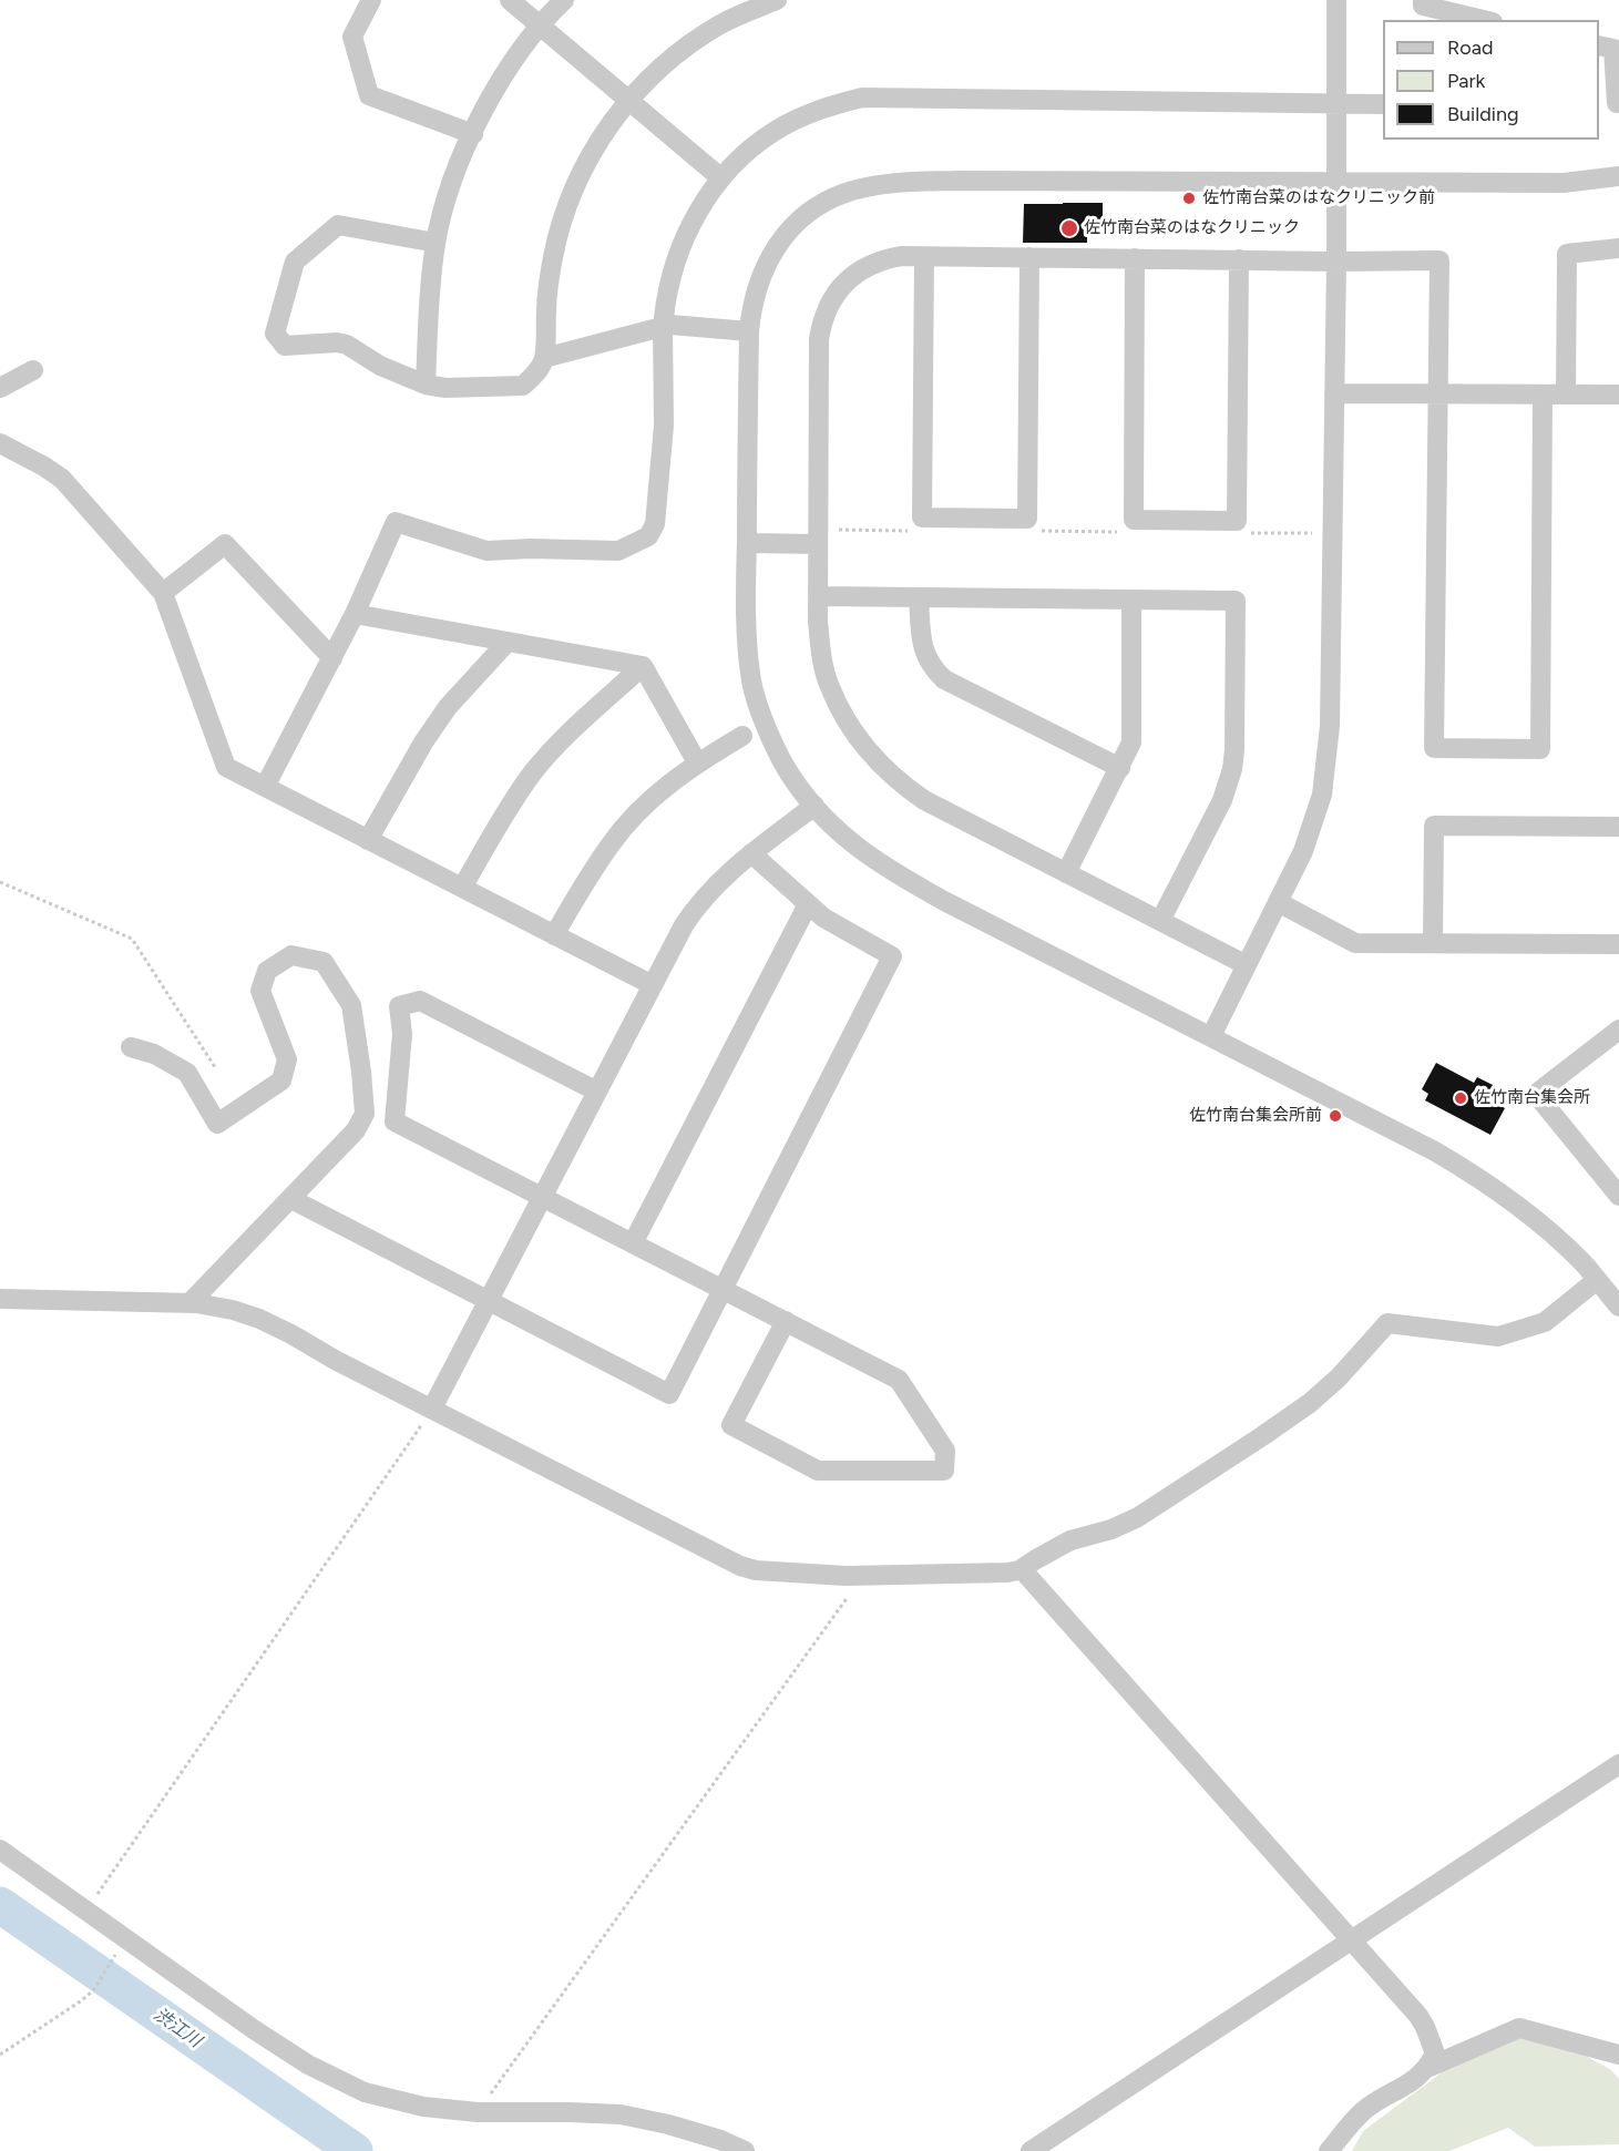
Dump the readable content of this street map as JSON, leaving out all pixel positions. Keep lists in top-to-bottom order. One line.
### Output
{"water":["渋江川"],"places":["佐竹南台菜のはなクリニック前","佐竹南台菜のはなクリニック","佐竹南台集会所","佐竹南台集会所前"],"legend":["Road","Park","Building"]}
